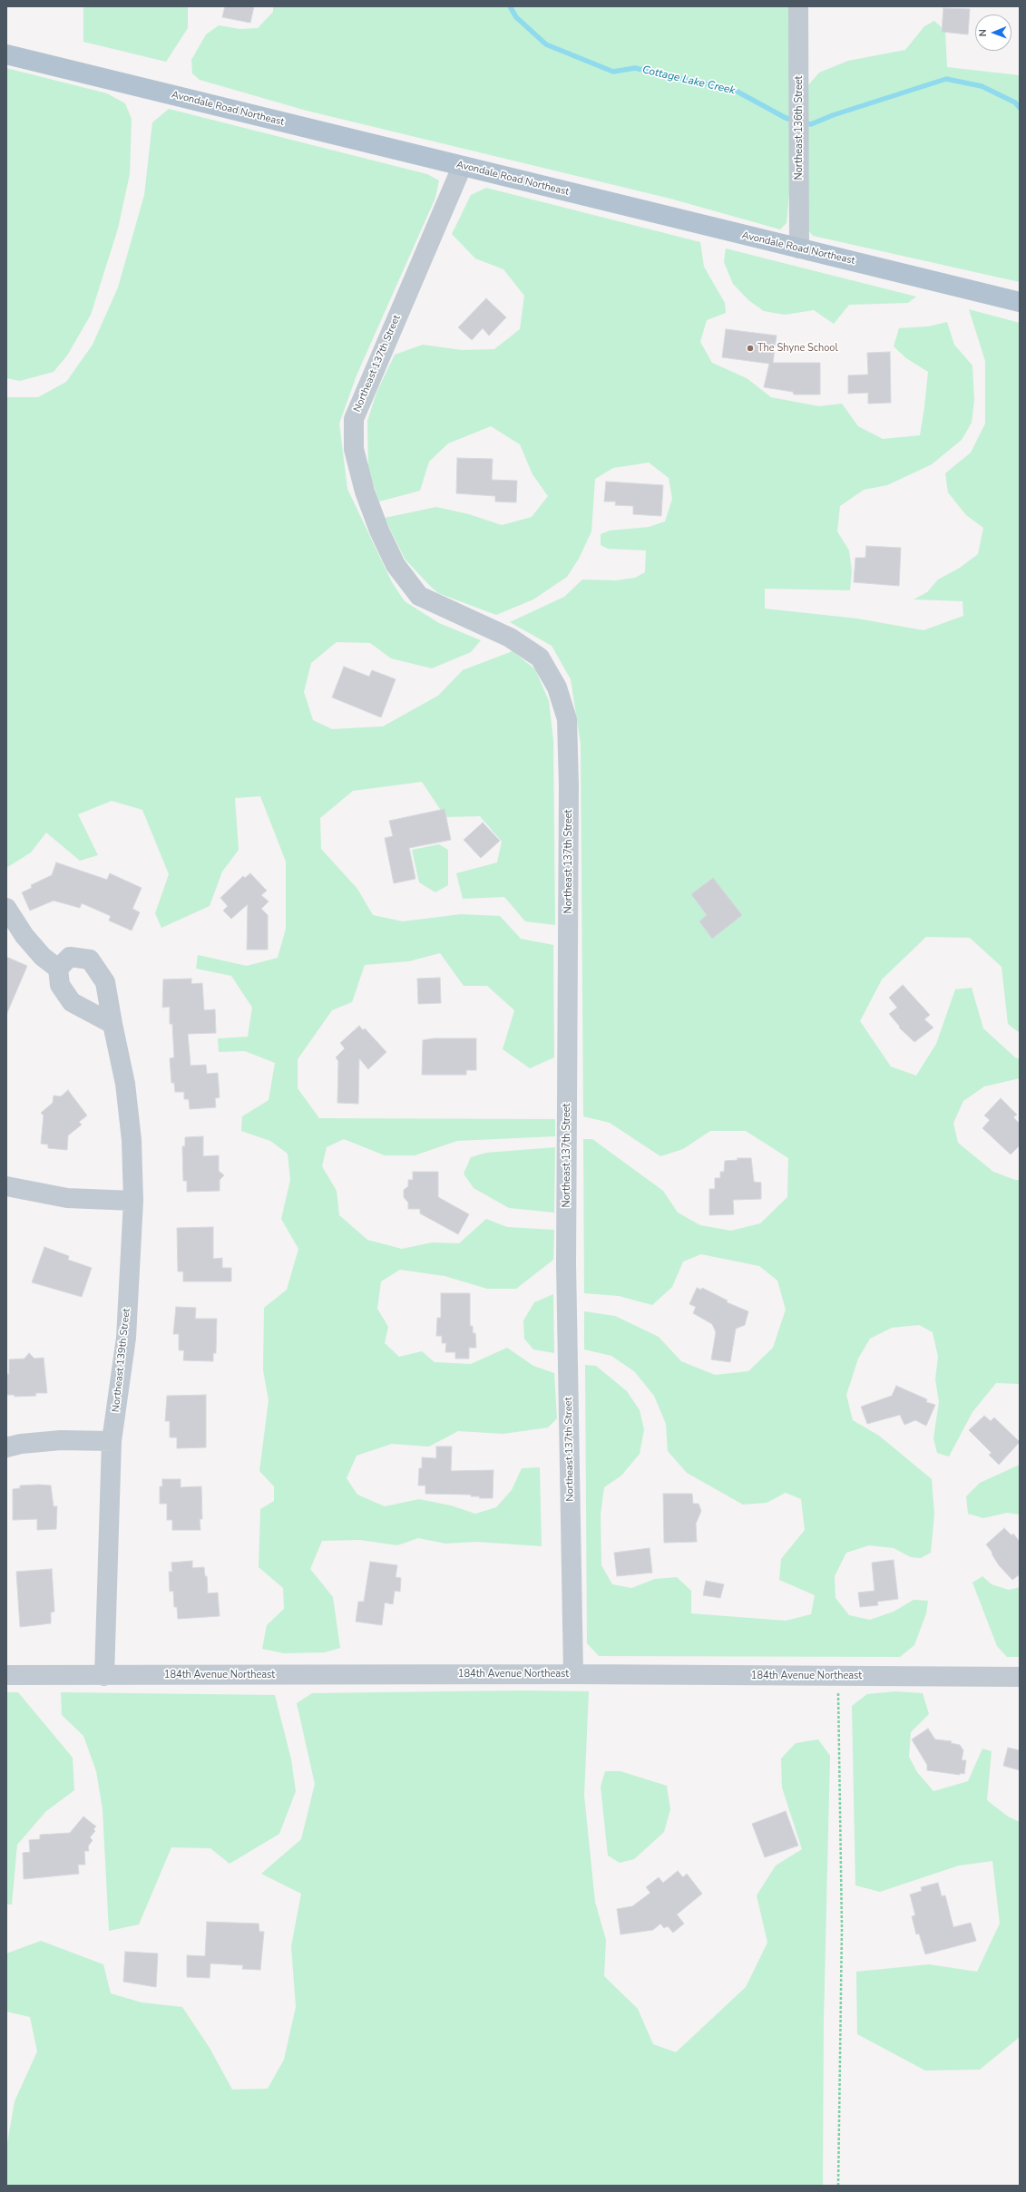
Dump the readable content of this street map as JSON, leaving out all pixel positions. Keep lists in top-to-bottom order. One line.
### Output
{"streets":{"main road":["Avondale Road Northeast"],"street":["Northeast 136th Street","Northeast 137th Street","Northeast 139th Street","184th Avenue Northeast"]},"crossings":[["Avondale Road Northeast","Northeast 136th Street"],["Avondale Road Northeast","Northeast 137th Street"],["Northeast 137th Street","184th Avenue Northeast"],["Northeast 139th Street","184th Avenue Northeast"]],"water":["Cottage Lake Creek"],"places":["The Shyne School"],"north":"left"}
